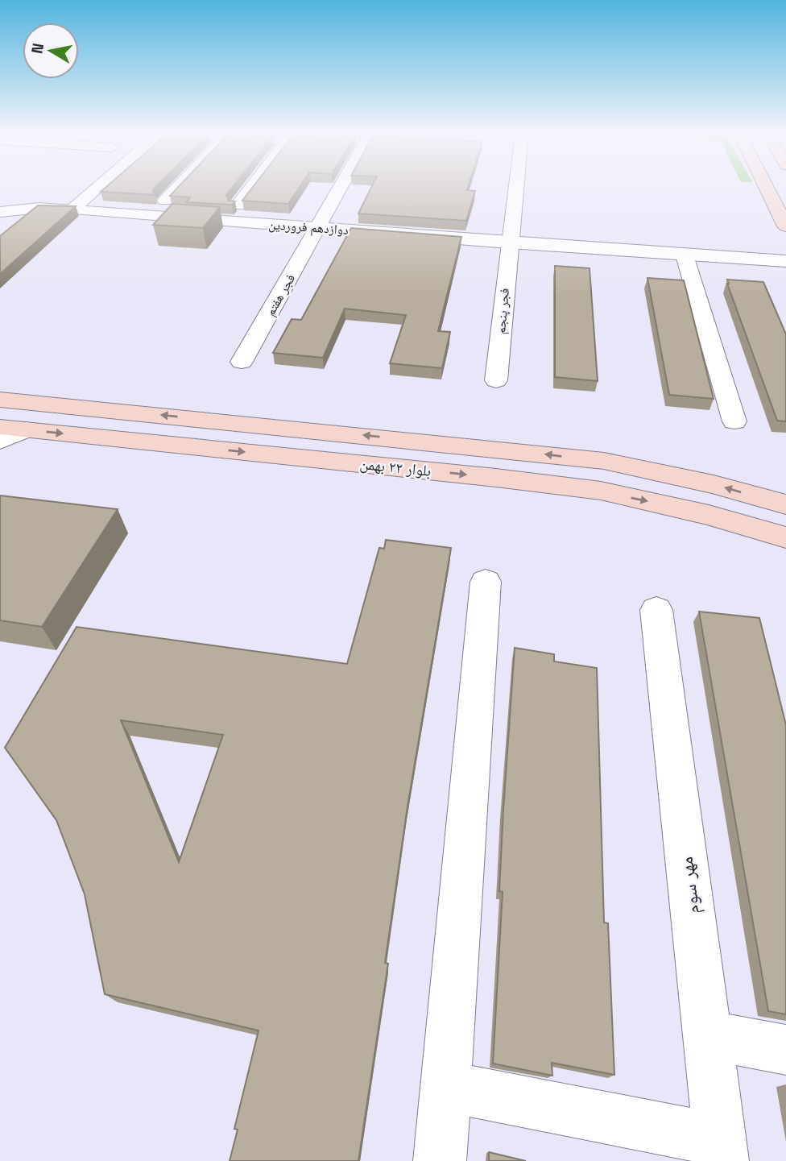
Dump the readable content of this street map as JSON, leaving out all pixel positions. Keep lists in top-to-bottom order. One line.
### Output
{"streets":{"main road":["بلوار ۲۲ بهمن"],"street":["دوازدهم فروردین","فجر هفتم","فجر پنجم","مهر سوم"]},"crossings":[["دوازدهم فروردین","فجر هفتم"],["دوازدهم فروردین","فجر پنجم"]],"north":"left"}
